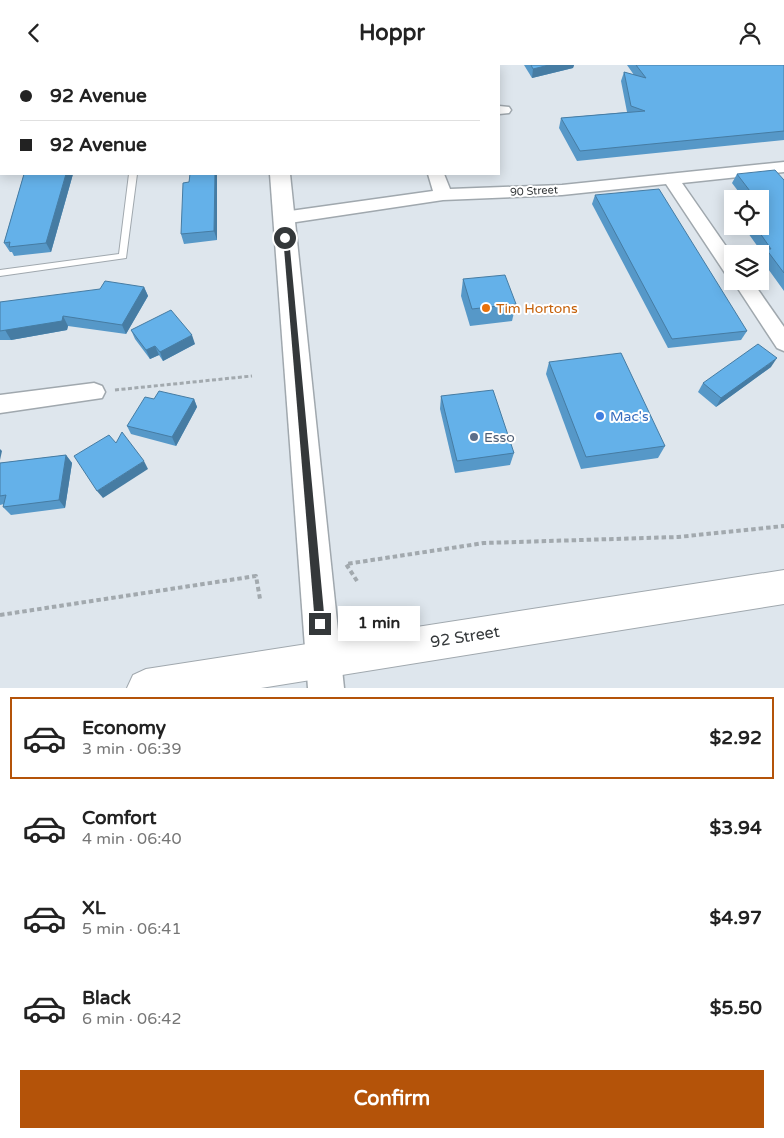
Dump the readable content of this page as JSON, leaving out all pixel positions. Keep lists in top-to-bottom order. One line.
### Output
{"streets":{"main road":["92 Street"],"street":["90 Street"]},"places":["Tim Hortons","Mac's","Esso"],"page":{"header":"Hoppr","banner":["92 Avenue","92 Avenue"],"bubble":"1 min","list":[{"name":"Economy","note":"3 min · 06:39","value":"$2.92"},{"name":"Comfort","note":"4 min · 06:40","value":"$3.94"},{"name":"XL","note":"5 min · 06:41","value":"$4.97"},{"name":"Black","note":"6 min · 06:42","value":"$5.50"}],"buttons":"Confirm"}}
